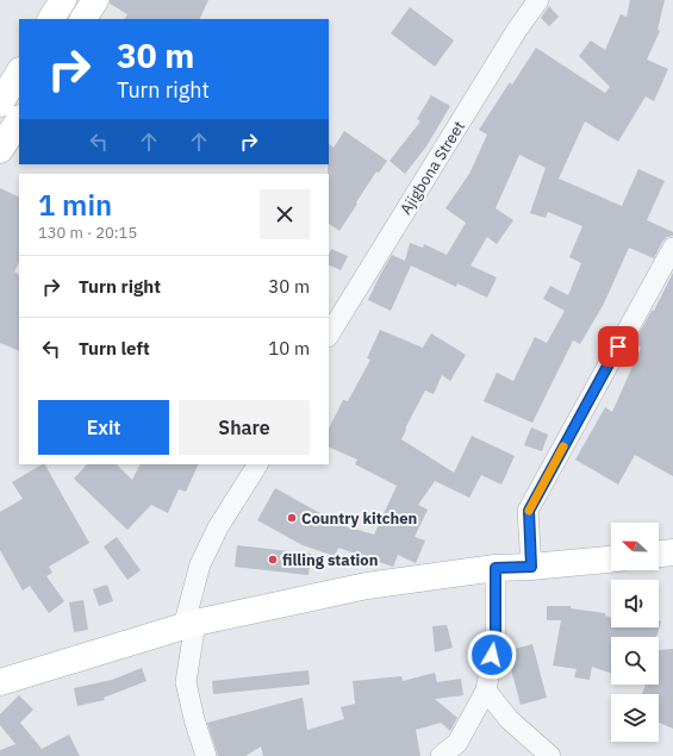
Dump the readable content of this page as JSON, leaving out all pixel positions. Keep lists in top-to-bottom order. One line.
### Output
{"streets":{"street":["Ajigbona Street"]},"places":["Country kitchen","filling station"],"north":"left","page":{"turn":["30 m","Turn right"],"heading":["1 min","130 m · 20:15"],"list":[{"name":"Turn right","value":"30 m"},{"name":"Turn left","value":"10 m"}],"buttons":["Exit","Share"]}}
